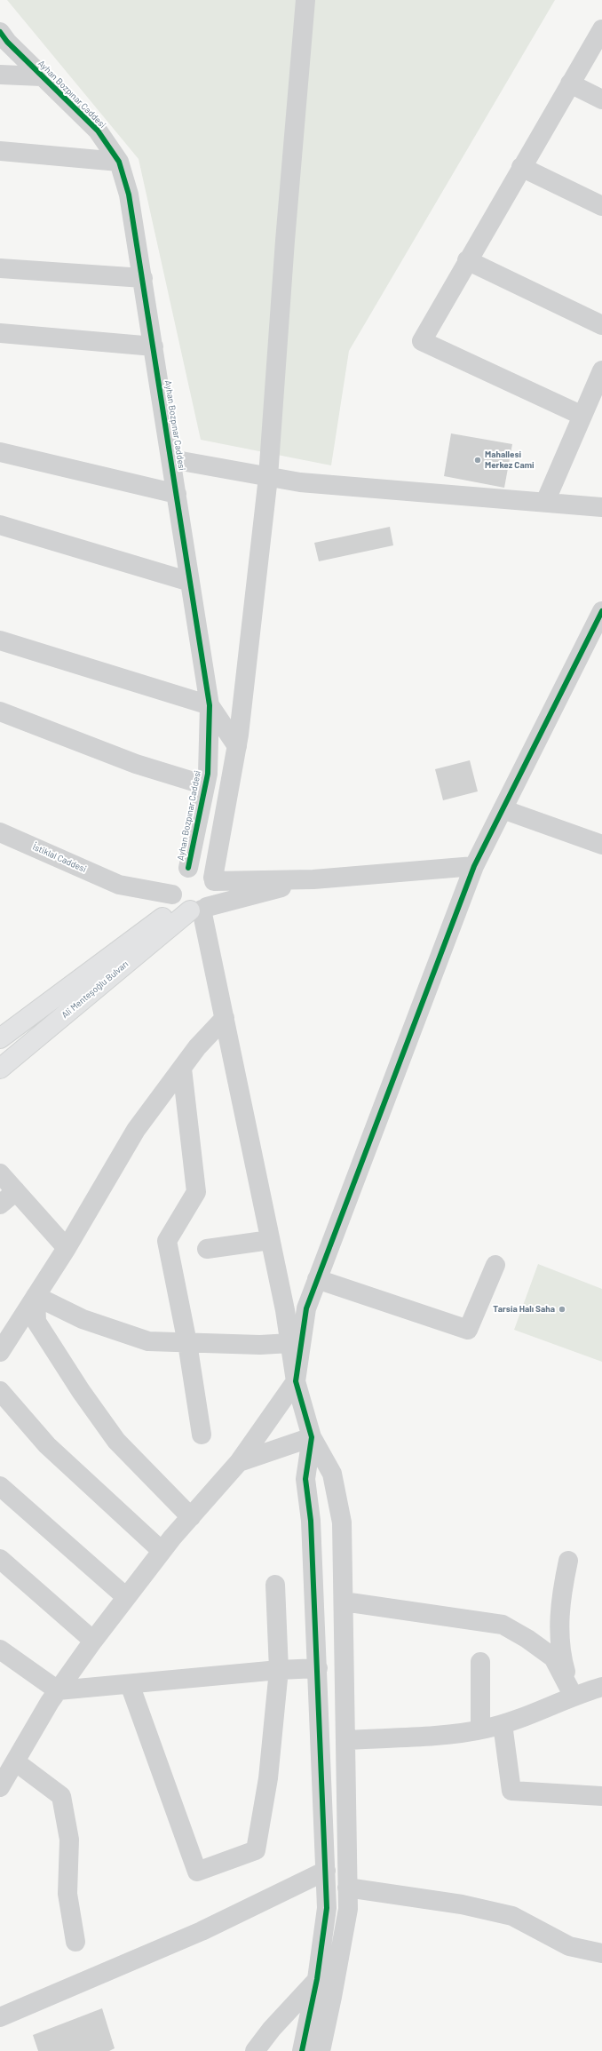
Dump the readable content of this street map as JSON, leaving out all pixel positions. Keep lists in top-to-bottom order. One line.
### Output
{"streets":{"main road":["Ali Menteşoğlu Bulvarı"],"street":["Ayhan Bozpınar Caddesi","İstiklal Caddesi"]},"crossings":[["İstiklal Caddesi","Ali Menteşoğlu Bulvarı"]],"places":["Mahallesi Merkez Cami","Tarsia Halı Saha"]}
